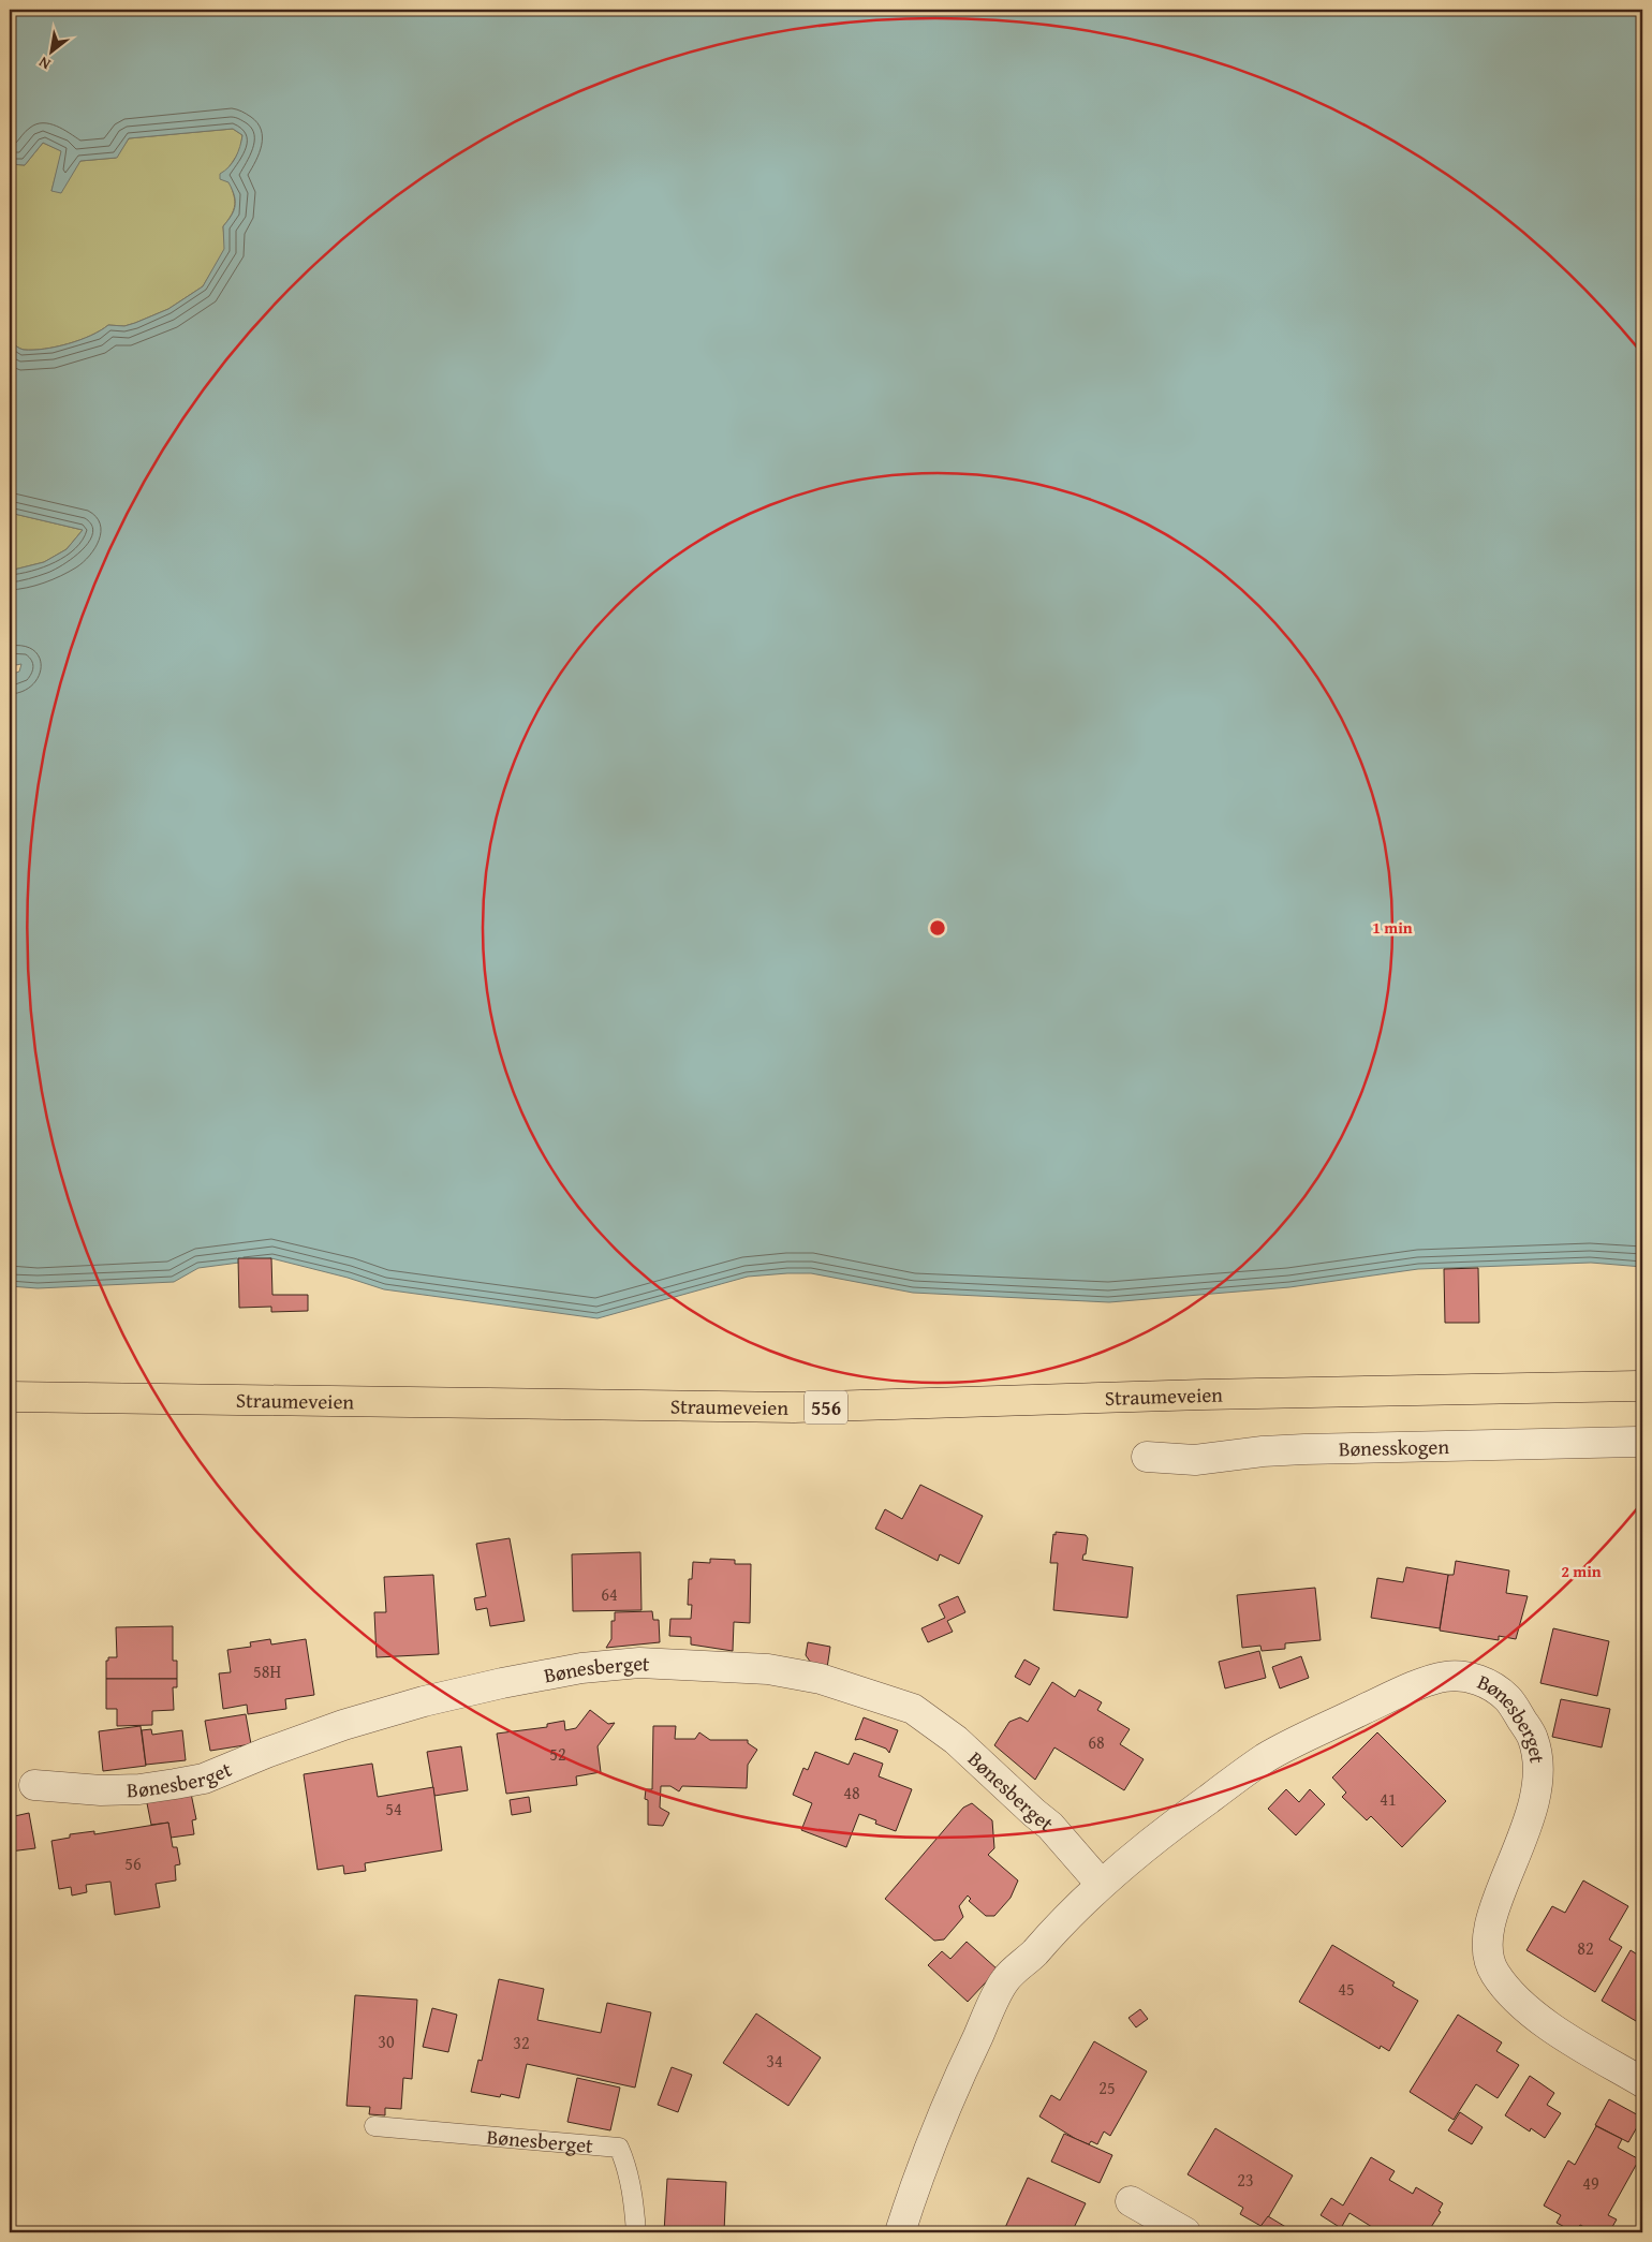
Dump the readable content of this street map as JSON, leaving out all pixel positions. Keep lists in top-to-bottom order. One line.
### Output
{"streets":{"main road":["Straumeveien","556"],"street":["Bønesskogen","Bønesberget"]},"house_numbers":["64","58H","68","52","48","41","54","56","82","45","30","32","34","25","23","49"],"north":"bottom left","rings":["1 min","2 min"]}
